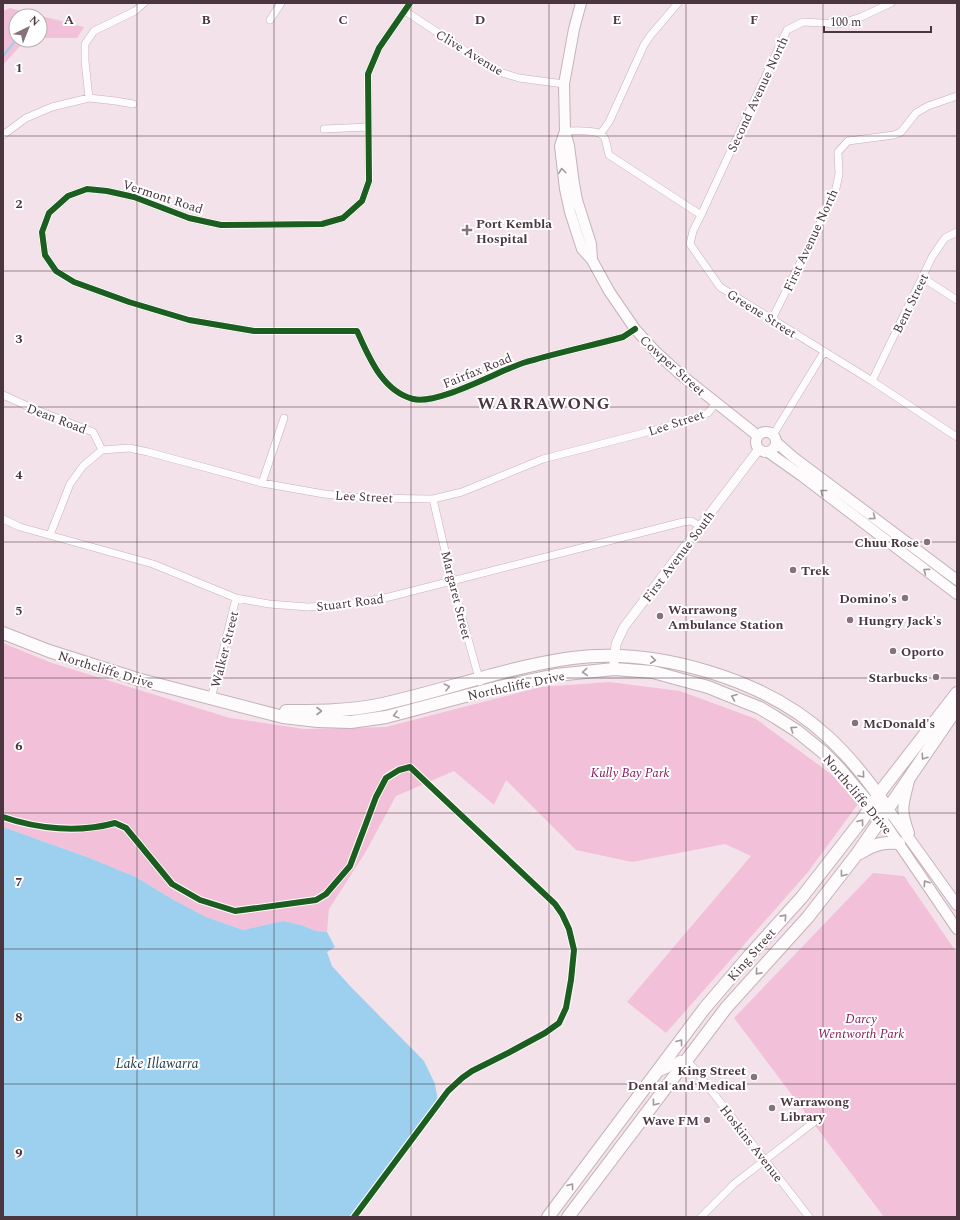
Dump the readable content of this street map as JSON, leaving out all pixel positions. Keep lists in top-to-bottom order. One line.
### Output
{"streets":{"main road":["Cowper Street","Northcliffe Drive","King Street"],"street":["Clive Avenue","Second Avenue North","Vermont Road","First Avenue North","Bent Street","Greene Street","Fairfax Road","Dean Road","Lee Street","First Avenue South","Margaret Street","Stuart Road","Walker Street","Hoskins Avenue"]},"crossings":[["Clive Avenue","Vermont Road"],["Clive Avenue","Cowper Street"],["Second Avenue North","Greene Street"],["Vermont Road","Fairfax Road"],["First Avenue North","Greene Street"],["Bent Street","Greene Street"],["Cowper Street","Fairfax Road"],["Cowper Street","Lee Street"],["Cowper Street","First Avenue South"],["Dean Road","Lee Street"],["Lee Street","Margaret Street"],["First Avenue South","Stuart Road"],["First Avenue South","Northcliffe Drive"],["Margaret Street","Stuart Road"],["Margaret Street","Northcliffe Drive"],["Stuart Road","Walker Street"],["Walker Street","Northcliffe Drive"],["Northcliffe Drive","King Street"],["King Street","Hoskins Avenue"]],"districts":["WARRAWONG"],"water":["Lake Illawarra"],"parks":["Kully Bay Park","Darcy Wentworth Park"],"places":{"health":["Port Kembla Hospital"],"other":["Chuu Rose","Trek","Domino's","Warrawong Ambulance Station","Hungry Jack's","Oporto","Starbucks","McDonald's","King Street Dental and Medical","Warrawong Library","Wave FM"]},"scale_bar":"100 m","north":"top right","grid":{"columns":["A","B","C","D","E","F"],"rows":["1","2","3","4","5","6","7","8","9"]}}
